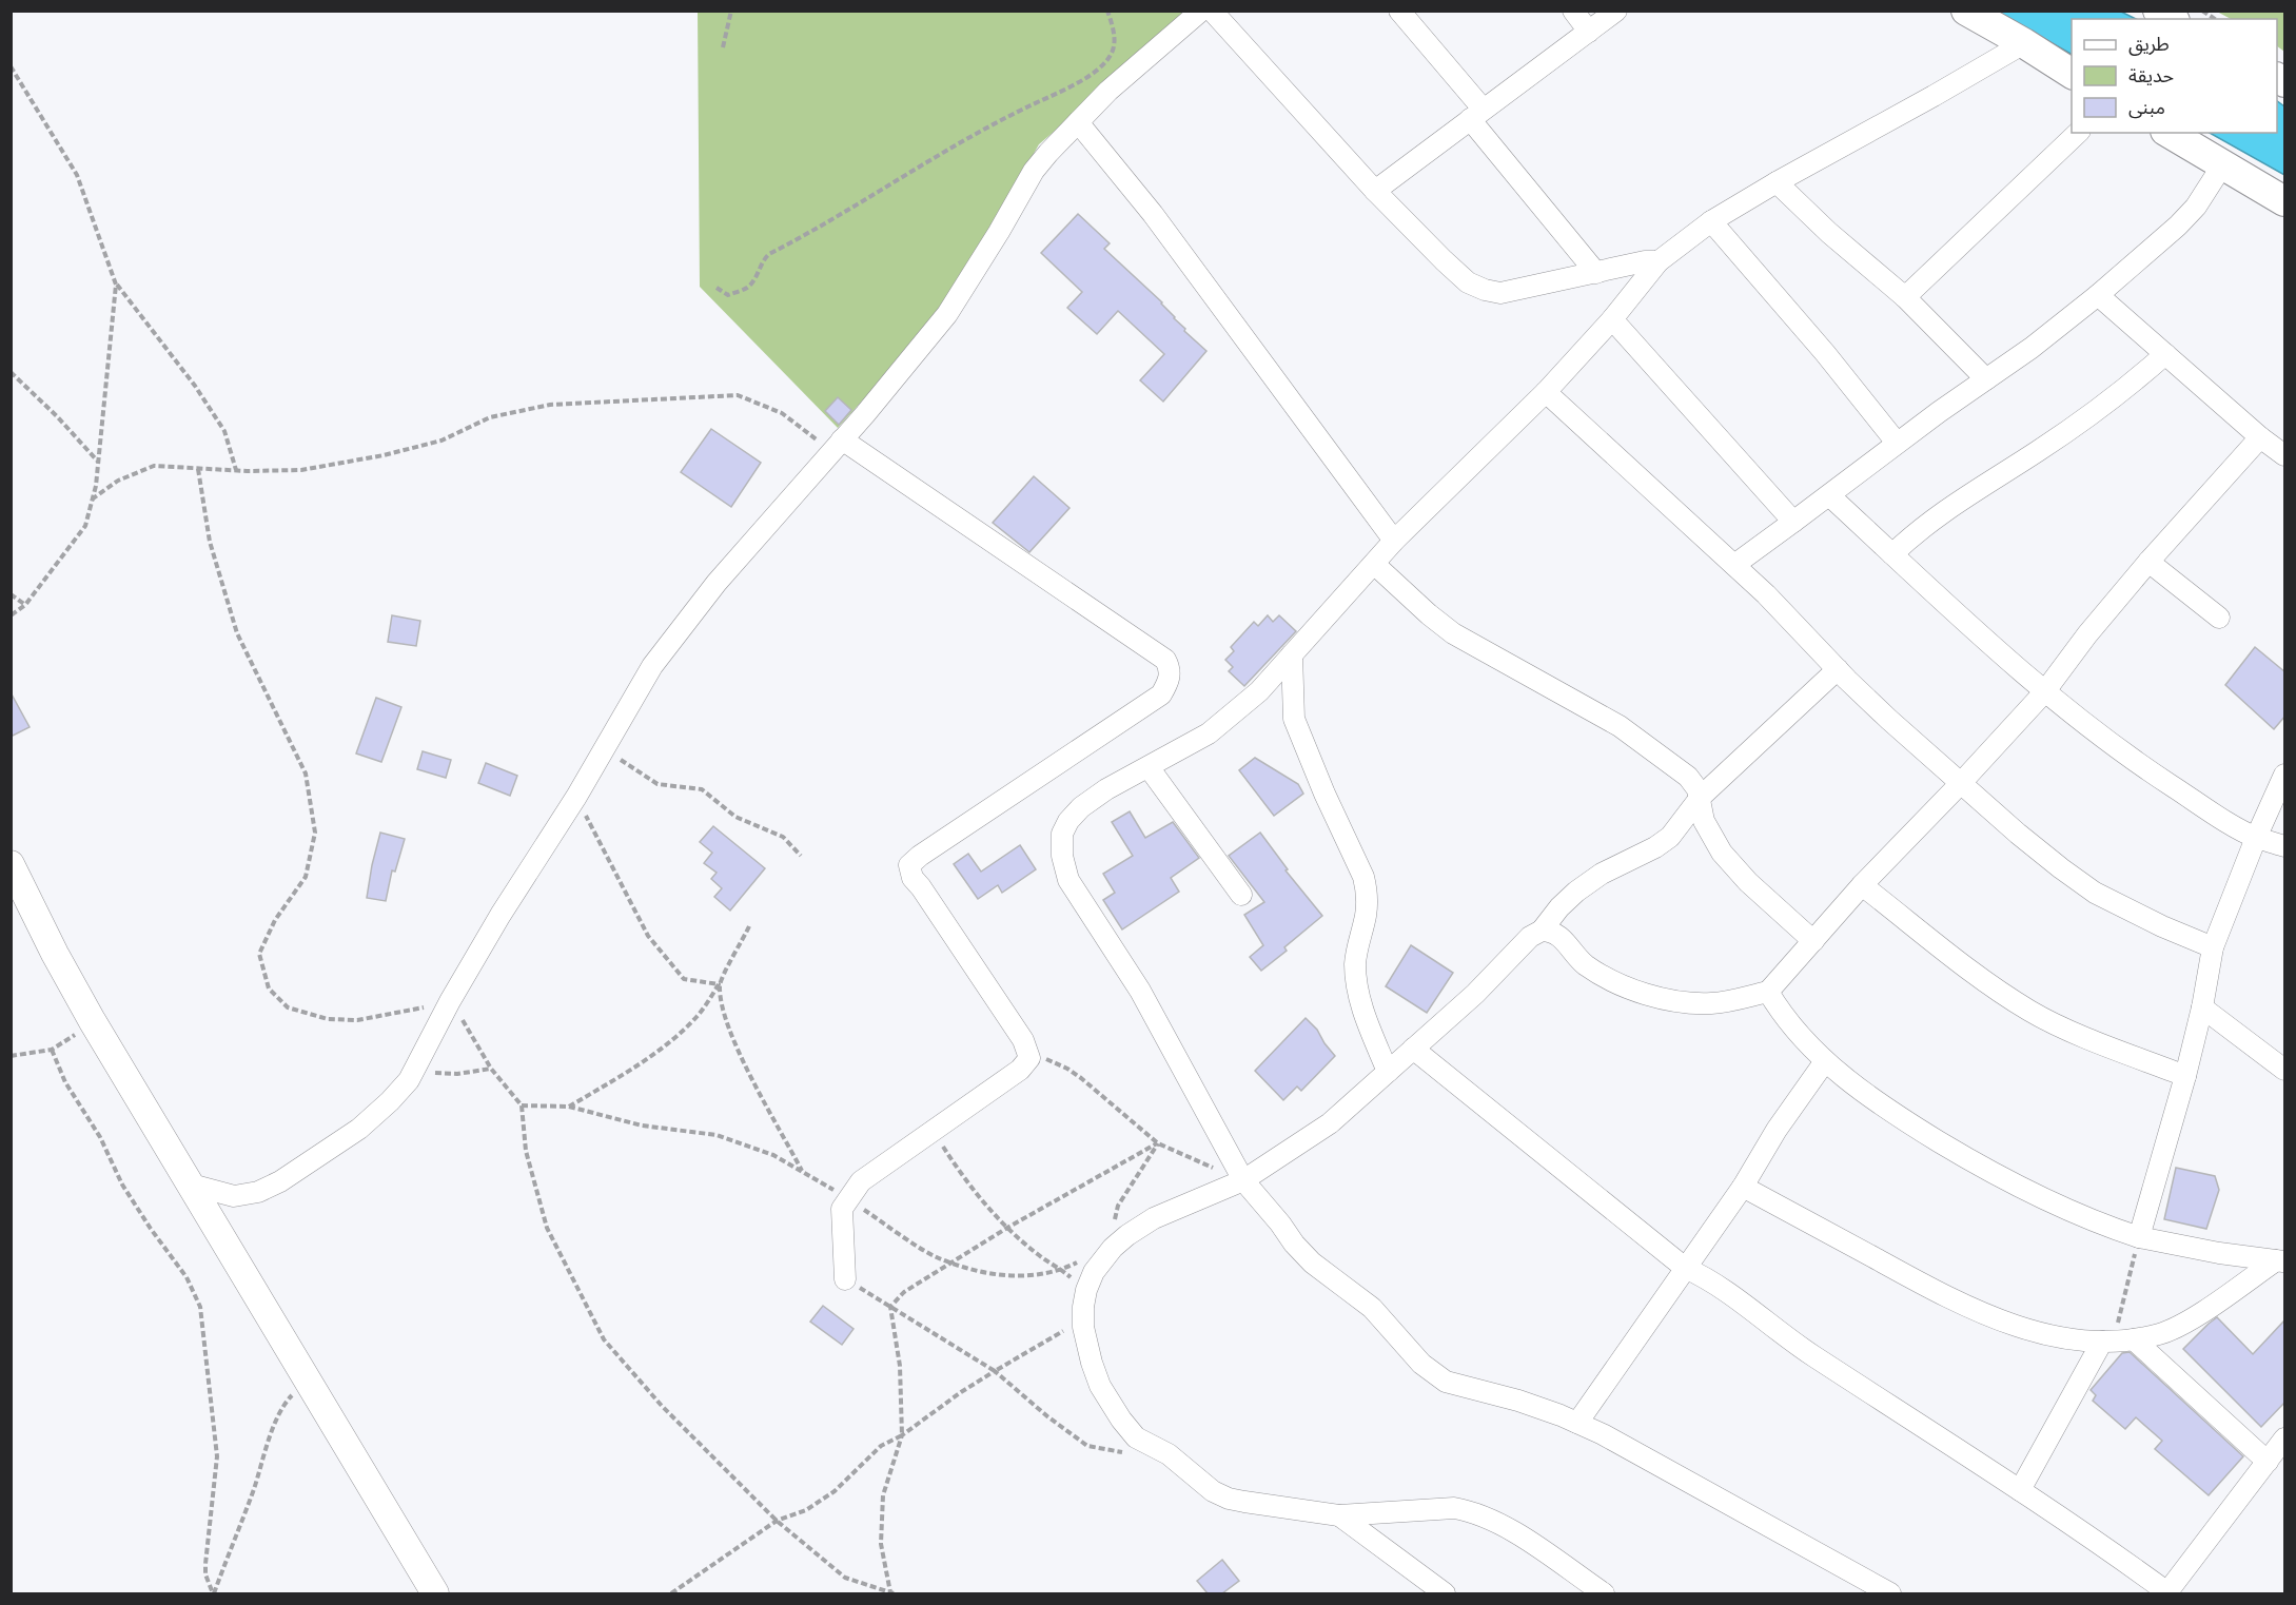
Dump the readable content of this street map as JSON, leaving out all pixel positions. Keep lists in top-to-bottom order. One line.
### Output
{"legend":["طريق","حديقة","مبنى"]}
